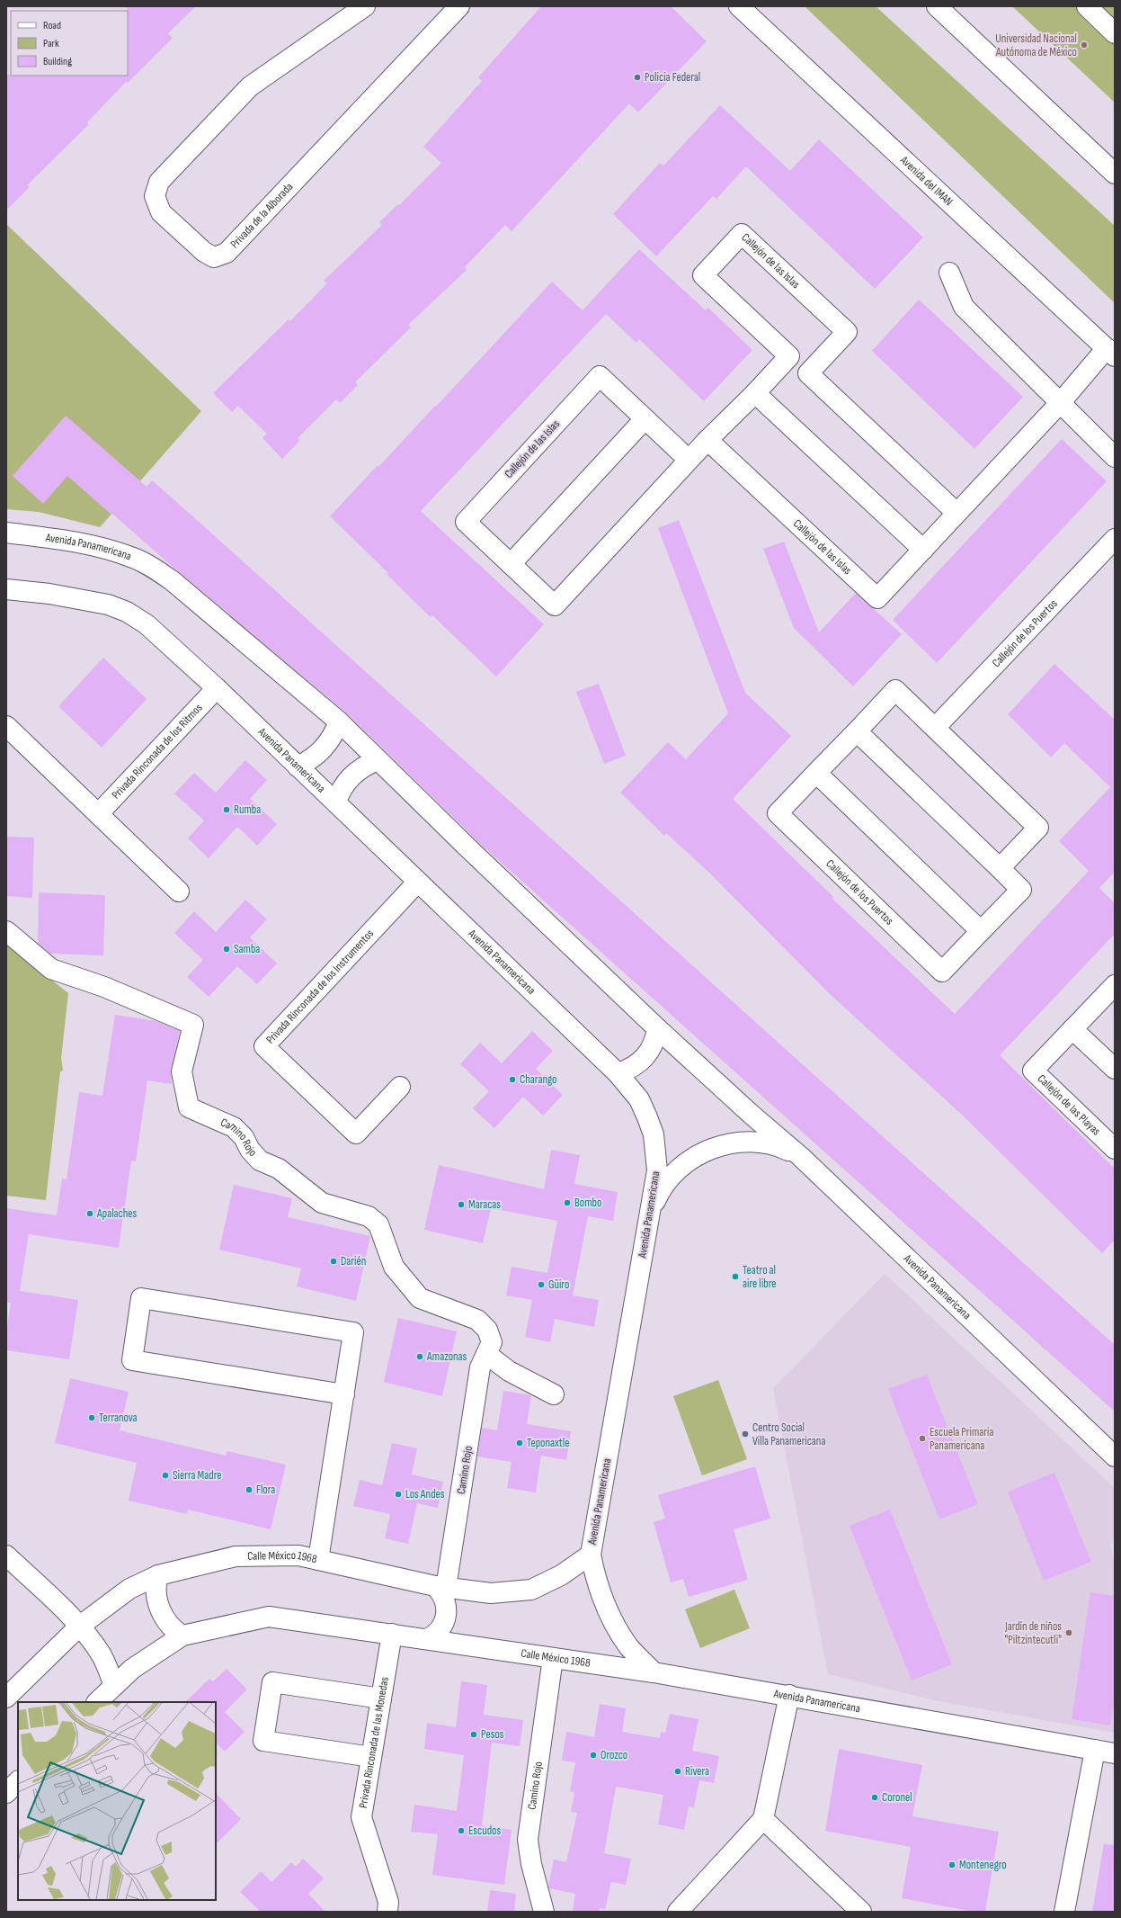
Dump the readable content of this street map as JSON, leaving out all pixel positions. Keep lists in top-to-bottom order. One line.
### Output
{"streets":{"street":["Avenida del IMAN","Privada de la Alborada","Callejón de las Islas","Avenida Panamericana","Callejón de los Puertos","Privada Rinconada de los Ritmos","Privada Rinconada de los Instrumentos","Callejón de las Playas","Camino Rojo","Calle México 1968","Privada Rinconada de las Monedas"]},"crossings":[["Avenida del IMAN","Callejón de las Islas"],["Avenida Panamericana","Privada Rinconada de los Ritmos"],["Avenida Panamericana","Privada Rinconada de los Instrumentos"],["Avenida Panamericana","Calle México 1968"],["Camino Rojo","Calle México 1968"],["Calle México 1968","Privada Rinconada de las Monedas"]],"places":["Universidad Nacional Autónoma de México","Policia Federal","Rumba","Samba","Charango","Bombo","Maracas","Apalaches","Darién","Teatro al aire libre","Güiro","Amazonas","Terranova","Centro Social Villa Panamericana","Escuela Primaria Panamericana","Teponaxtle","Sierra Madre","Flora","Los Andes","Jardín de niños \"Piltzintecutli\"","Pesos","Orozco","Rivera","Coronel","Escudos","Montenegro"],"legend":["Road","Park","Building"]}
